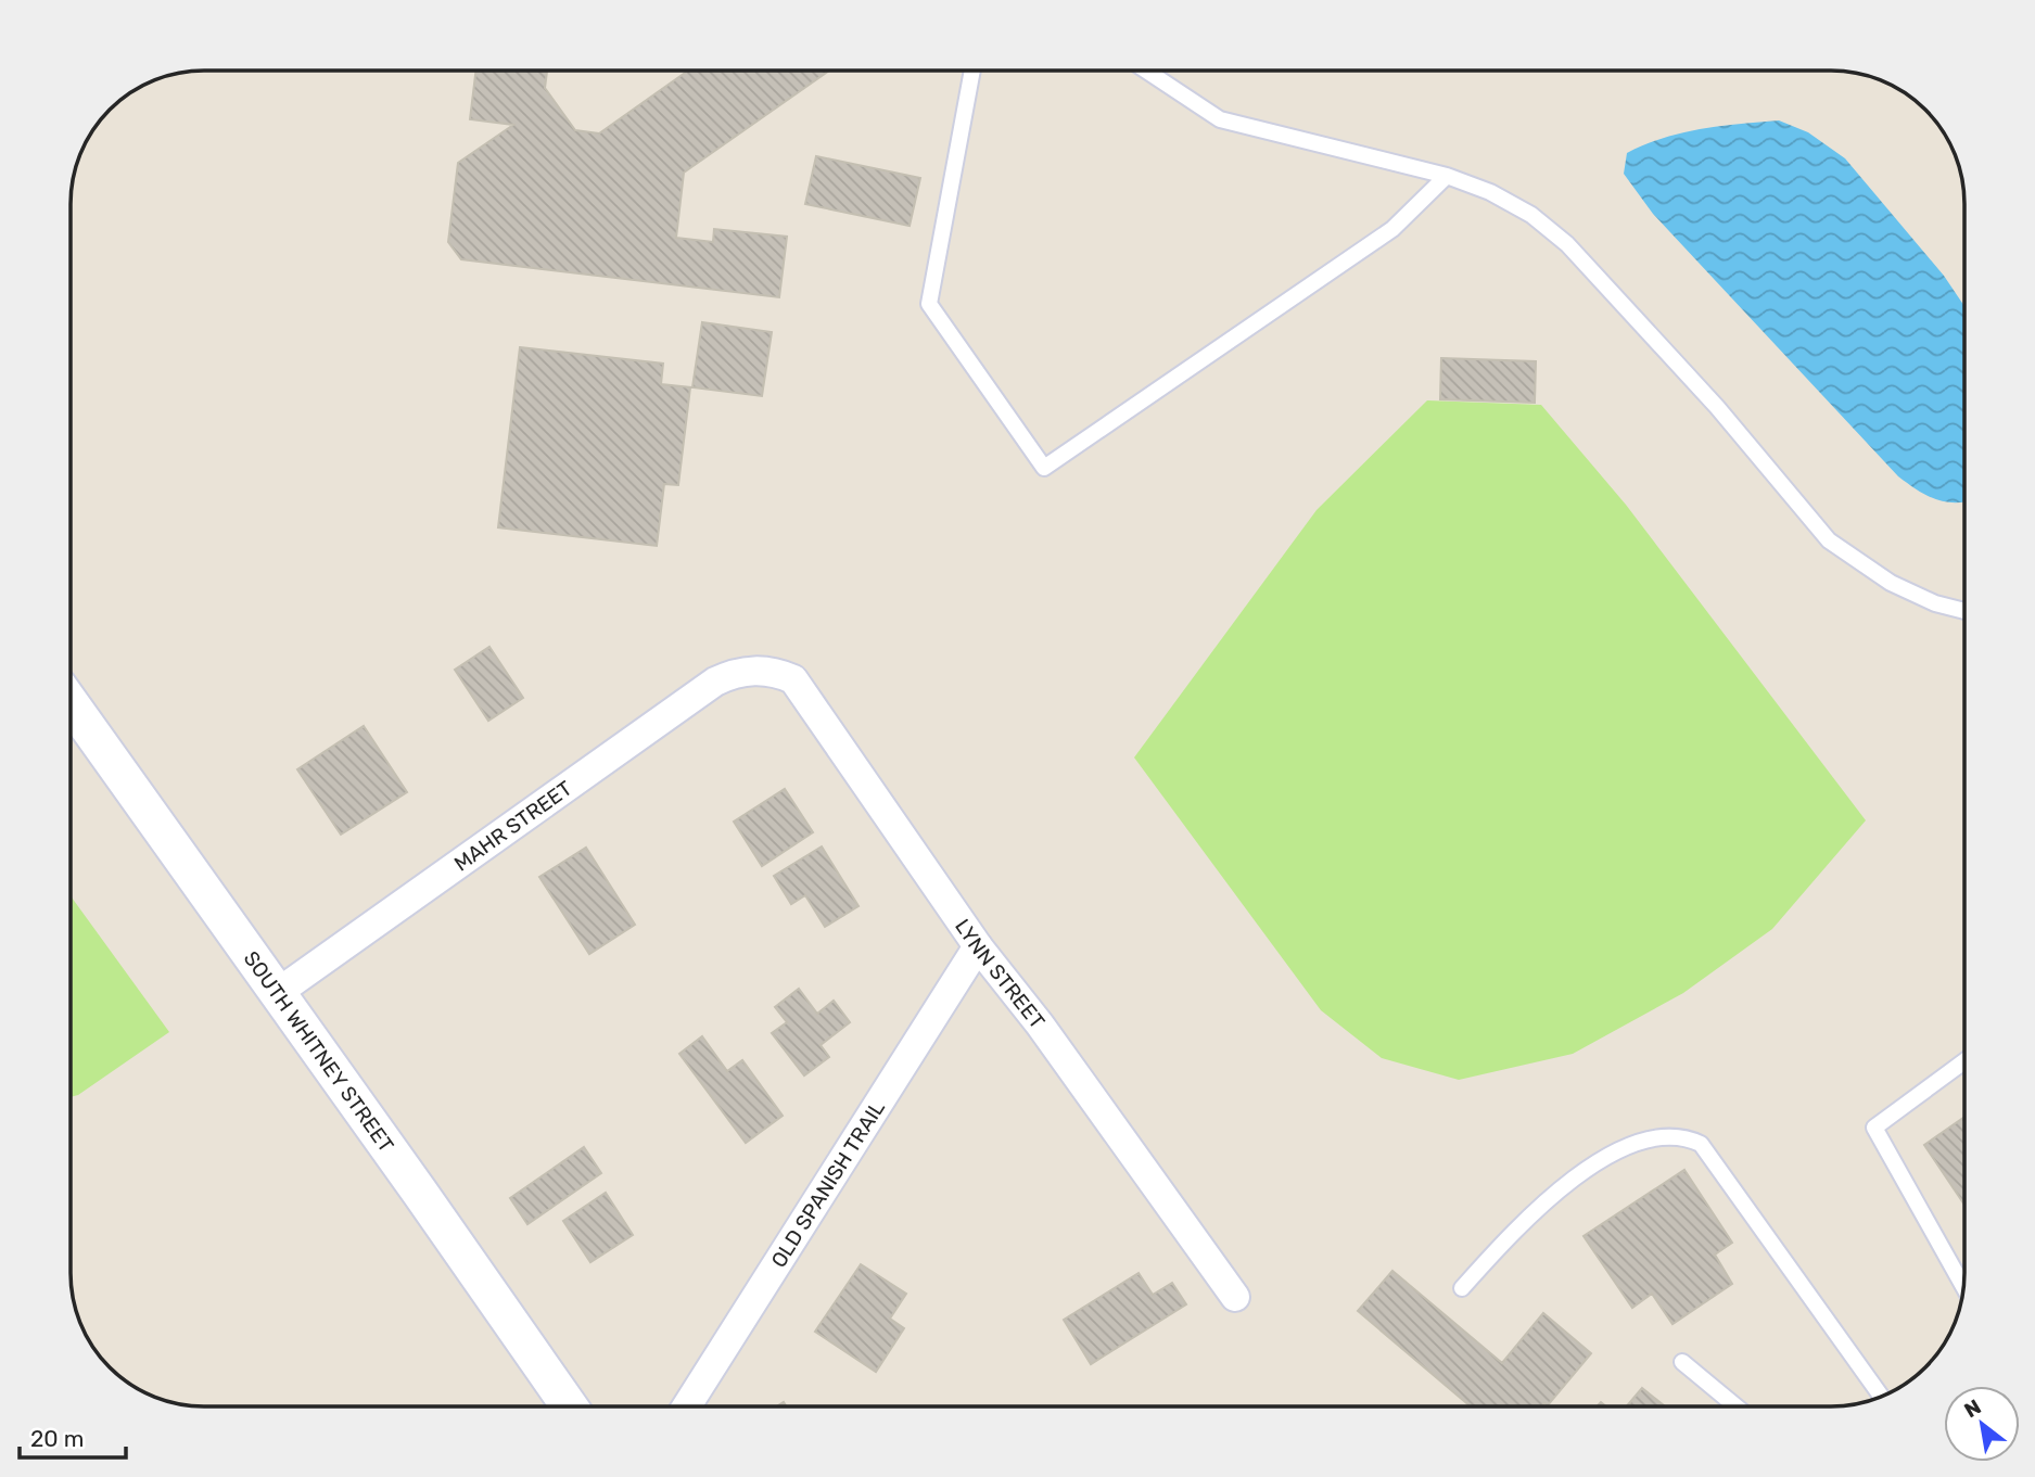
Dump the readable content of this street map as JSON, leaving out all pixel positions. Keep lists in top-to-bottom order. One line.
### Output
{"streets":{"street":["MAHR STREET","LYNN STREET","SOUTH WHITNEY STREET","OLD SPANISH TRAIL"]},"crossings":[["MAHR STREET","LYNN STREET"],["MAHR STREET","SOUTH WHITNEY STREET"],["LYNN STREET","OLD SPANISH TRAIL"]],"scale_bar":"20 m","north":"top left"}
